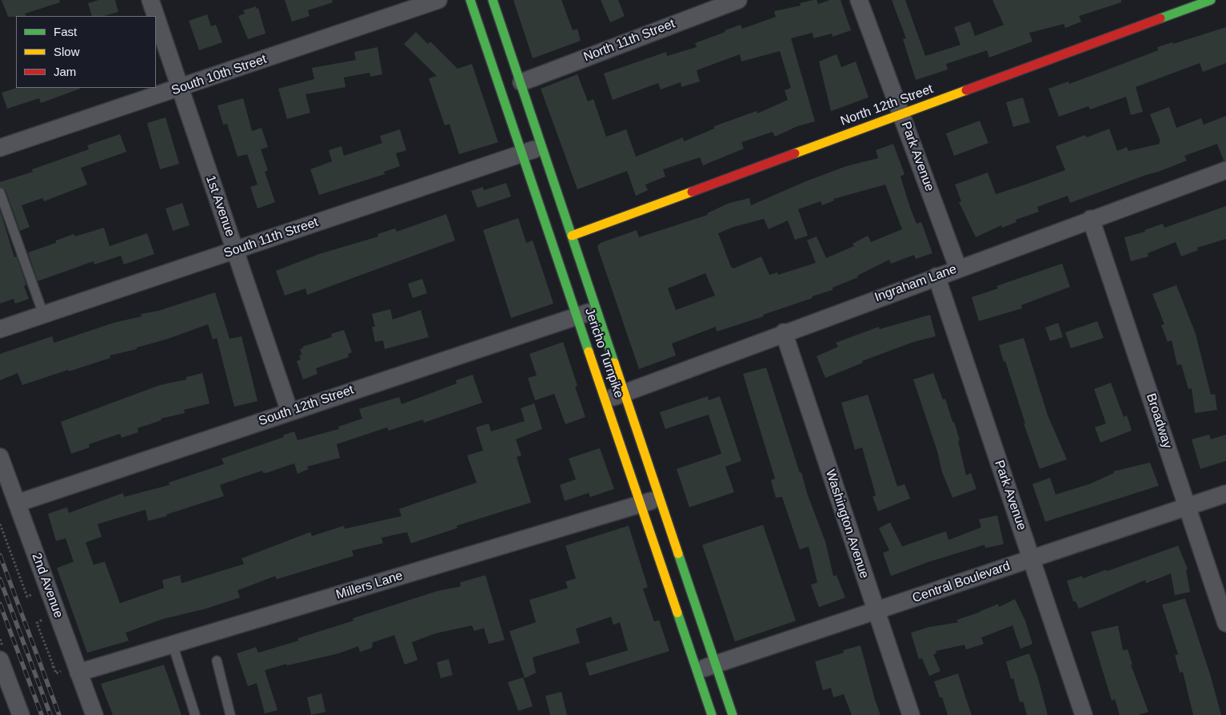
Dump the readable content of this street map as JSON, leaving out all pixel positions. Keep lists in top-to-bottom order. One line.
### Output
{"streets":{"main road":["North 12th Street","Jericho Turnpike"],"street":["North 11th Street","South 10th Street","Park Avenue","1st Avenue","South 11th Street","Ingraham Lane","South 12th Street","Broadway","Washington Avenue","Central Boulevard","2nd Avenue","Millers Lane"]},"crossings":[["North 11th Street","Jericho Turnpike"],["South 10th Street","1st Avenue"],["North 12th Street","Park Avenue"],["North 12th Street","Jericho Turnpike"],["Park Avenue","Ingraham Lane"],["Park Avenue","Central Boulevard"],["1st Avenue","South 11th Street"],["1st Avenue","South 12th Street"],["South 11th Street","Jericho Turnpike"],["Ingraham Lane","Jericho Turnpike"],["Ingraham Lane","Broadway"],["Ingraham Lane","Washington Avenue"],["Jericho Turnpike","South 12th Street"],["Jericho Turnpike","Central Boulevard"],["Jericho Turnpike","Millers Lane"],["South 12th Street","2nd Avenue"],["Broadway","Central Boulevard"],["Washington Avenue","Central Boulevard"],["2nd Avenue","Millers Lane"]],"legend":["Fast","Slow","Jam"]}
